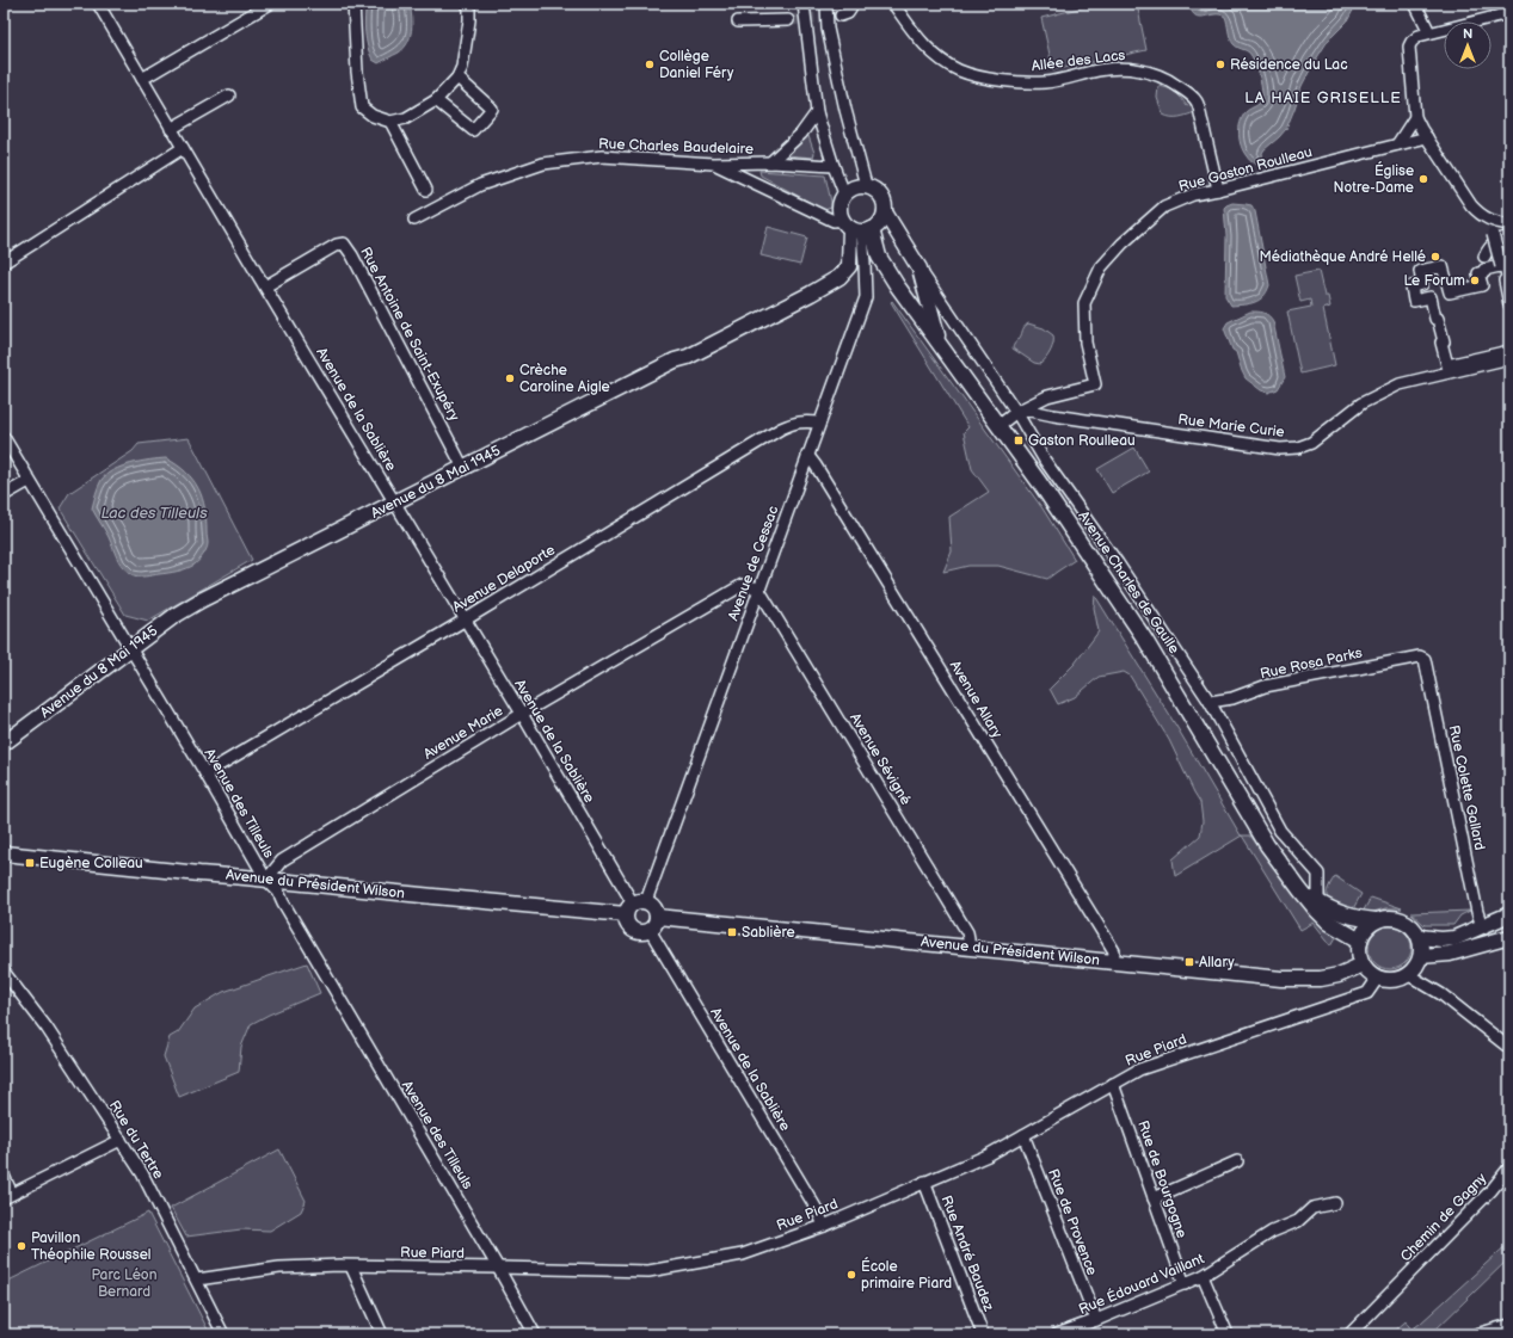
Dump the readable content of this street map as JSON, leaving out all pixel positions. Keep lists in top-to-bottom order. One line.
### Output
{"streets":{"street":["Allée des Lacs","Rue Charles Baudelaire","Rue Gaston Roulleau","Rue Antoine de Saint-Exupéry","Avenue de la Sablière","Rue Marie Curie","Avenue du 8 Mai 1945","Avenue de Cessac","Avenue Delaporte","Avenue Charles de Gaulle","Rue Rosa Parks","Avenue Allary","Avenue Marie","Avenue Sévigné","Rue Colette Gallard","Avenue des Tilleuls","Avenue du Président Wilson","Rue Piard","Rue du Tertre","Rue de Bourgogne","Chemin de Gagny","Rue de Provence","Rue André Baudez","Rue Édouard Vaillant"]},"crossings":[["Allée des Lacs","Rue Gaston Roulleau"],["Rue Gaston Roulleau","Rue Marie Curie"],["Rue Gaston Roulleau","Avenue Charles de Gaulle"],["Rue Antoine de Saint-Exupéry","Avenue de la Sablière"],["Rue Antoine de Saint-Exupéry","Avenue du 8 Mai 1945"],["Avenue de la Sablière","Avenue du 8 Mai 1945"],["Avenue de la Sablière","Avenue de Cessac"],["Avenue de la Sablière","Avenue Delaporte"],["Avenue de la Sablière","Avenue Marie"],["Avenue de la Sablière","Avenue du Président Wilson"],["Avenue de la Sablière","Rue Piard"],["Rue Marie Curie","Avenue Charles de Gaulle"],["Avenue du 8 Mai 1945","Avenue de Cessac"],["Avenue du 8 Mai 1945","Avenue Charles de Gaulle"],["Avenue du 8 Mai 1945","Avenue des Tilleuls"],["Avenue de Cessac","Avenue Delaporte"],["Avenue de Cessac","Avenue Charles de Gaulle"],["Avenue de Cessac","Avenue Allary"],["Avenue de Cessac","Avenue Marie"],["Avenue de Cessac","Avenue Sévigné"],["Avenue de Cessac","Avenue du Président Wilson"],["Avenue Delaporte","Avenue des Tilleuls"],["Avenue Charles de Gaulle","Rue Rosa Parks"],["Avenue Charles de Gaulle","Avenue du Président Wilson"],["Avenue Charles de Gaulle","Rue Piard"],["Rue Rosa Parks","Rue Colette Gallard"],["Avenue Allary","Avenue du Président Wilson"],["Avenue Marie","Avenue Sévigné"],["Avenue Marie","Avenue des Tilleuls"],["Avenue Marie","Avenue du Président Wilson"],["Avenue Sévigné","Avenue du Président Wilson"],["Avenue des Tilleuls","Avenue du Président Wilson"],["Avenue des Tilleuls","Rue Piard"],["Avenue du Président Wilson","Rue Piard"],["Rue Piard","Rue du Tertre"],["Rue Piard","Rue de Bourgogne"],["Rue Piard","Rue de Provence"],["Rue Piard","Rue André Baudez"],["Rue de Bourgogne","Rue Édouard Vaillant"],["Rue de Provence","Rue Édouard Vaillant"]],"districts":["LA HAIE GRISELLE"],"water":["Lac des Tilleuls"],"parks":["Parc Léon Bernard"],"places":{"other":["Collège Daniel Féry","Résidence du Lac","Église Notre-Dame","Médiathèque André Hellé","Le Forum","Crèche Caroline Aigle","Pavillon Théophile Roussel","École primaire Piard"],"transit":["Gaston Roulleau","Eugène Colleau","Sablière","Allary"]},"north":"top"}
